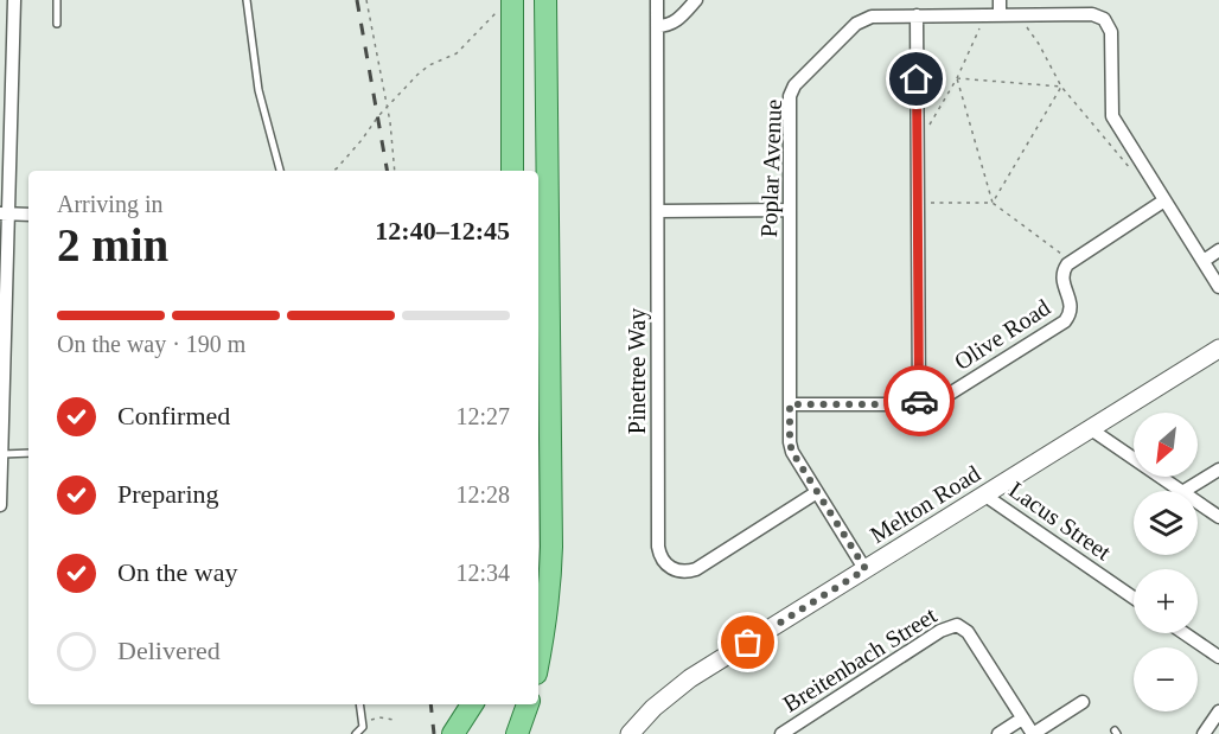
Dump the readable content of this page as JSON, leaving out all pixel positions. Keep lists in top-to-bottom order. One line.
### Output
{"streets":{"street":["Poplar Avenue","Olive Road","Pinetree Way","Melton Road","Lacus Street","Breitenbach Street"]},"crossings":[["Poplar Avenue","Olive Road"],["Poplar Avenue","Pinetree Way"],["Poplar Avenue","Melton Road"],["Melton Road","Lacus Street"]],"north":"bottom left","page":{"heading":["2 min","Arriving in","12:40–12:45"],"bar":"On the way · 190 m","list":[["Confirmed","12:27"],["Preparing","12:28"],["On the way","12:34"],"Delivered"],"map_buttons":["+","−"]}}
